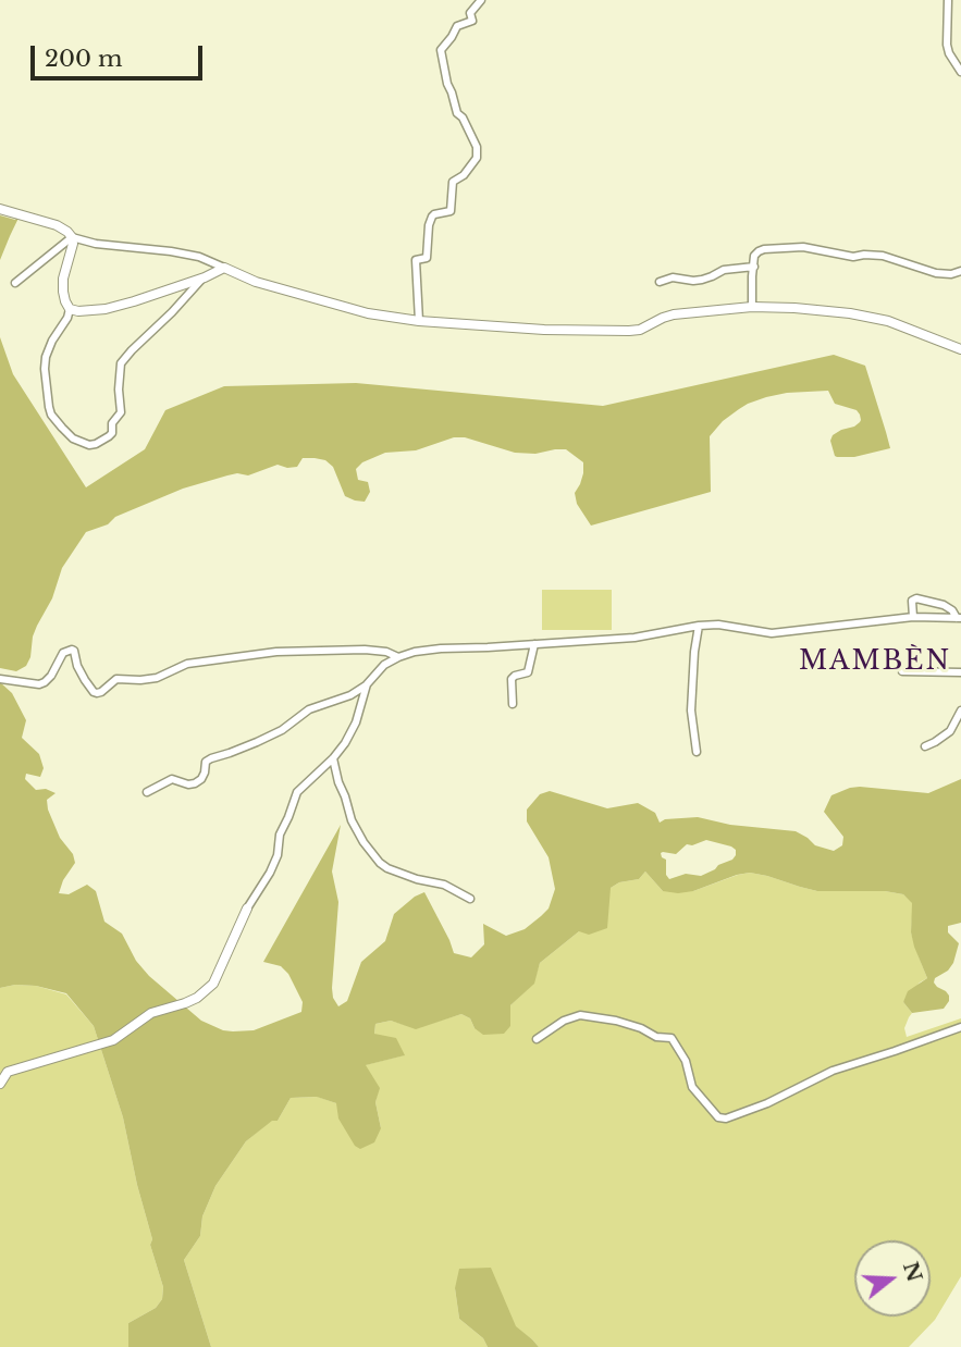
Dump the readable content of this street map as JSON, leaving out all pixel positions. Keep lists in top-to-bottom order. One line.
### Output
{"districts":["MAMBÈN"],"scale_bar":"200 m","north":"right"}
